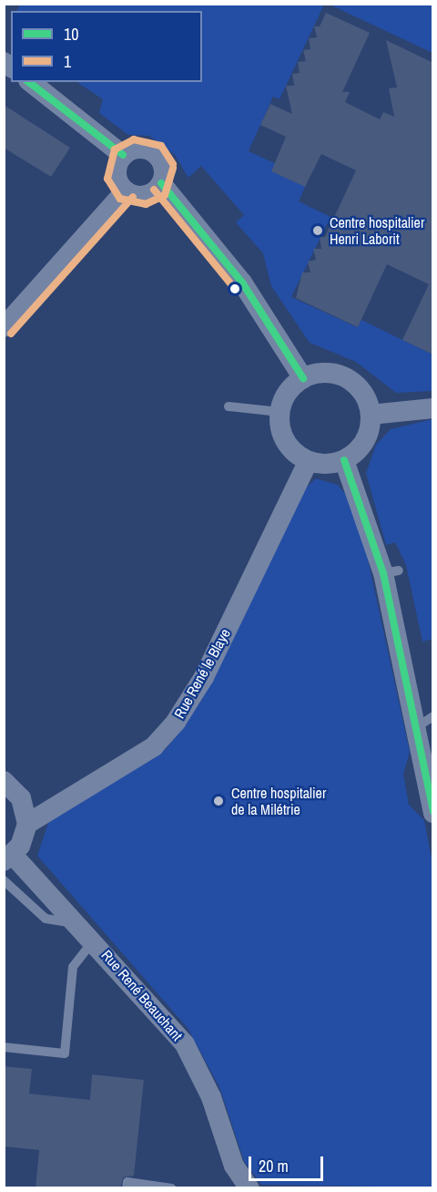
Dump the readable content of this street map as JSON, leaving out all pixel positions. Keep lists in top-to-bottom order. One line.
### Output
{"streets":{"street":["Rue René le Blaye","Rue René Beauchant"]},"places":["Centre hospitalier Henri Laborit","Centre hospitalier de la Milétrie"],"lines":["transit line 10","transit line 1"],"legend":["10","1"],"scale_bar":"20 m"}
